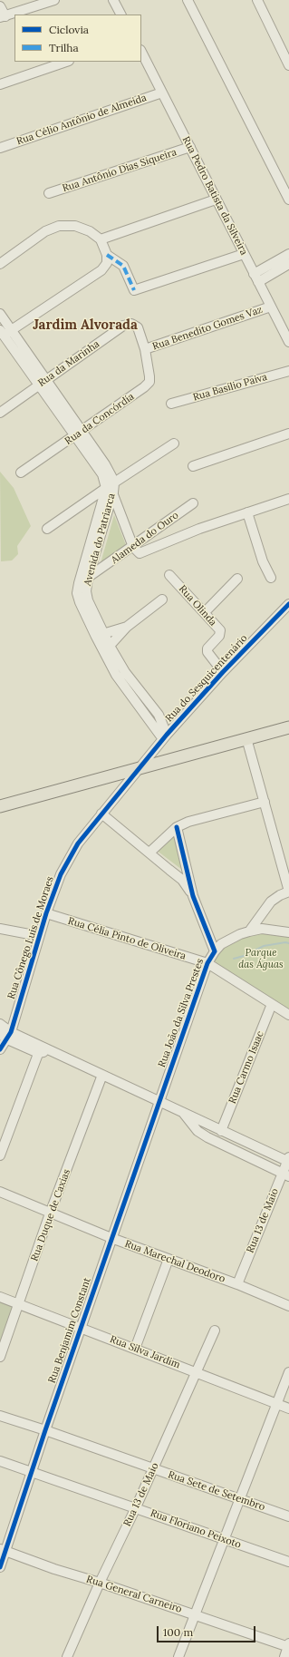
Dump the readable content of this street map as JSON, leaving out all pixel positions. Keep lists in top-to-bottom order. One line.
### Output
{"streets":{"street":["Rua Célio Antônio de Almeida","Rua Antônio Dias Siqueira","Rua Pedro Batista da Silveira","Rua Benedito Gomes Vaz","Rua da Marinha","Rua Basílio Paiva","Rua da Concórdia","Alameda do Ouro","Avenida do Patriarca","Rua Olinda","Rua do Sesquicentenário","Rua Cônego Luis de Moraes","Rua Célia Pinto de Oliveira","Rua João da Silva Prestes","Rua Carmo Isaac","Rua Duque de Caxias","Rua 13 de Maio","Rua Marechal Deodoro","Rua Benjamim Constant","Rua Silva Jardim","Rua Sete de Setembro","Rua Floriano Peixoto","Rua General Carneiro"]},"crossings":[["Rua Célio Antônio de Almeida","Rua Pedro Batista da Silveira"],["Rua Antônio Dias Siqueira","Rua Pedro Batista da Silveira"],["Rua Pedro Batista da Silveira","Rua Benedito Gomes Vaz"],["Rua Benedito Gomes Vaz","Rua da Marinha"],["Rua Benedito Gomes Vaz","Rua da Concórdia"],["Rua da Marinha","Rua da Concórdia"],["Rua da Marinha","Avenida do Patriarca"],["Rua da Concórdia","Avenida do Patriarca"],["Alameda do Ouro","Avenida do Patriarca"],["Avenida do Patriarca","Rua do Sesquicentenário"],["Rua Olinda","Rua do Sesquicentenário"],["Rua do Sesquicentenário","Rua Cônego Luis de Moraes"],["Rua Cônego Luis de Moraes","Rua Célia Pinto de Oliveira"],["Rua Cônego Luis de Moraes","Rua João da Silva Prestes"],["Rua Célia Pinto de Oliveira","Rua João da Silva Prestes"],["Rua Célia Pinto de Oliveira","Rua Carmo Isaac"],["Rua João da Silva Prestes","Rua Benjamim Constant"],["Rua Duque de Caxias","Rua Marechal Deodoro"],["Rua Duque de Caxias","Rua Silva Jardim"],["Rua 13 de Maio","Rua Marechal Deodoro"],["Rua 13 de Maio","Rua Silva Jardim"],["Rua 13 de Maio","Rua Sete de Setembro"],["Rua 13 de Maio","Rua Floriano Peixoto"],["Rua 13 de Maio","Rua General Carneiro"],["Rua Marechal Deodoro","Rua Benjamim Constant"],["Rua Benjamim Constant","Rua Silva Jardim"],["Rua Benjamim Constant","Rua Sete de Setembro"],["Rua Benjamim Constant","Rua Floriano Peixoto"],["Rua Benjamim Constant","Rua General Carneiro"]],"districts":["Jardim Alvorada"],"parks":["Parque das Águas"],"legend":["Ciclovia","Trilha"],"scale_bar":"100 m"}
